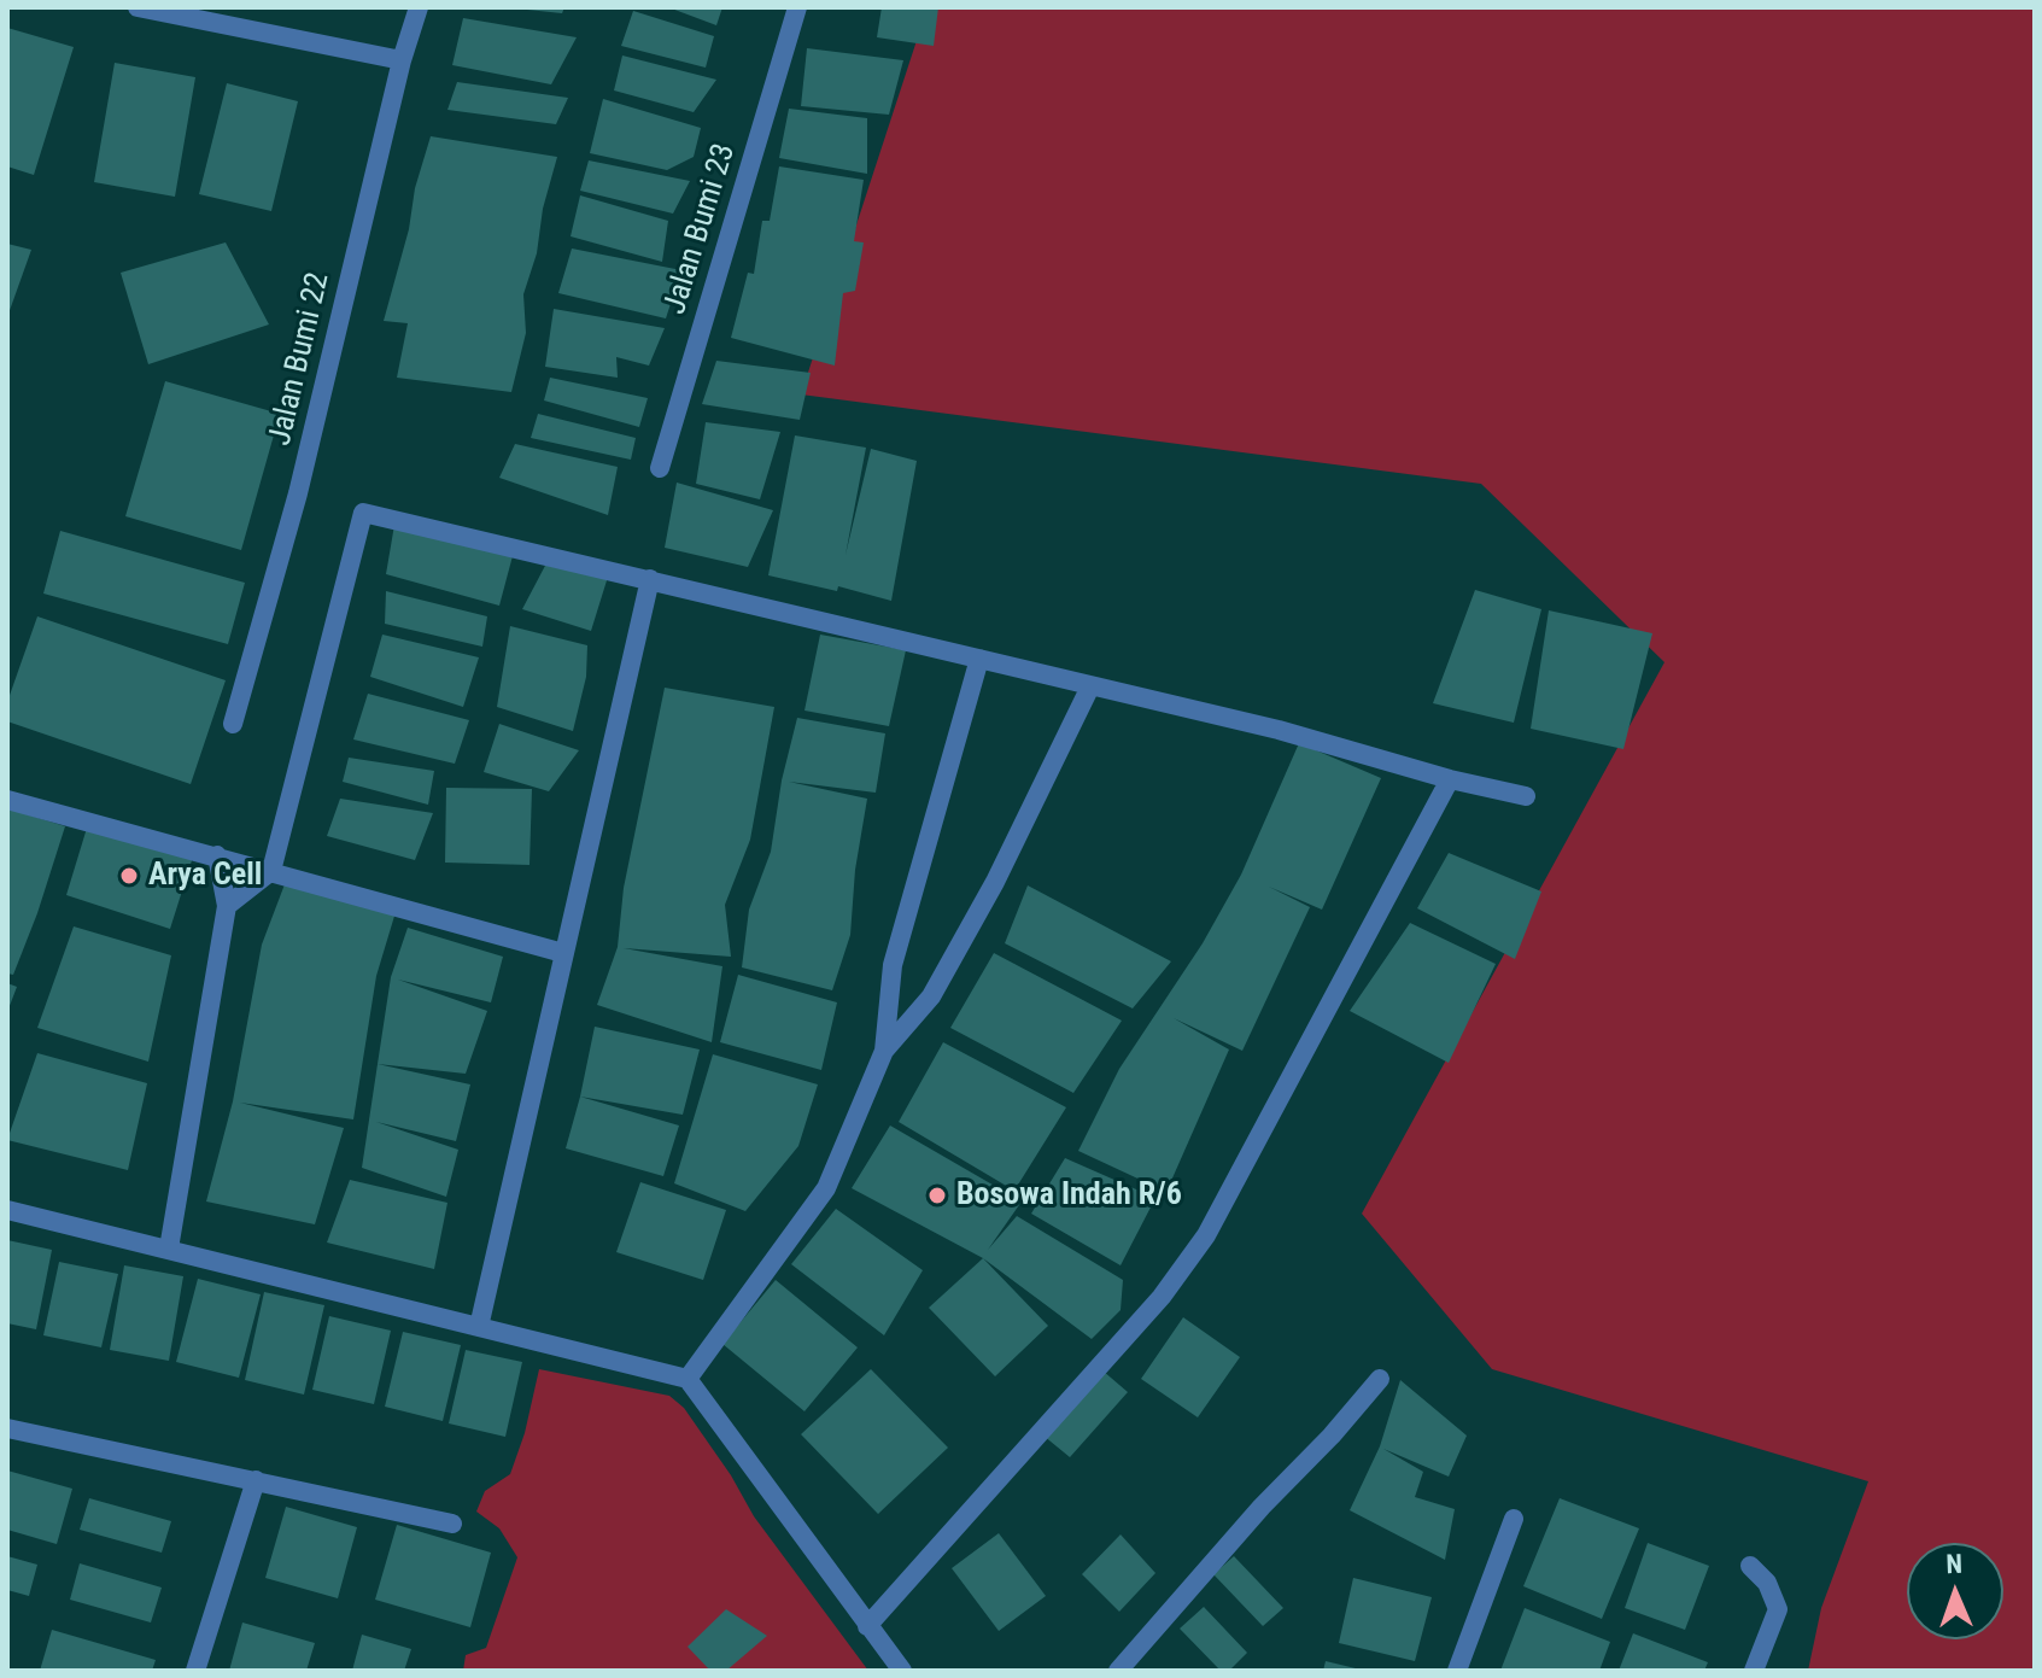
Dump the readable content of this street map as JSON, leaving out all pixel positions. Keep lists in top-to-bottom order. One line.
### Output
{"streets":{"street":["Jalan Bumi 23","Jalan Bumi 22"]},"places":["Arya Cell","Bosowa Indah R/6"],"north":"top"}
